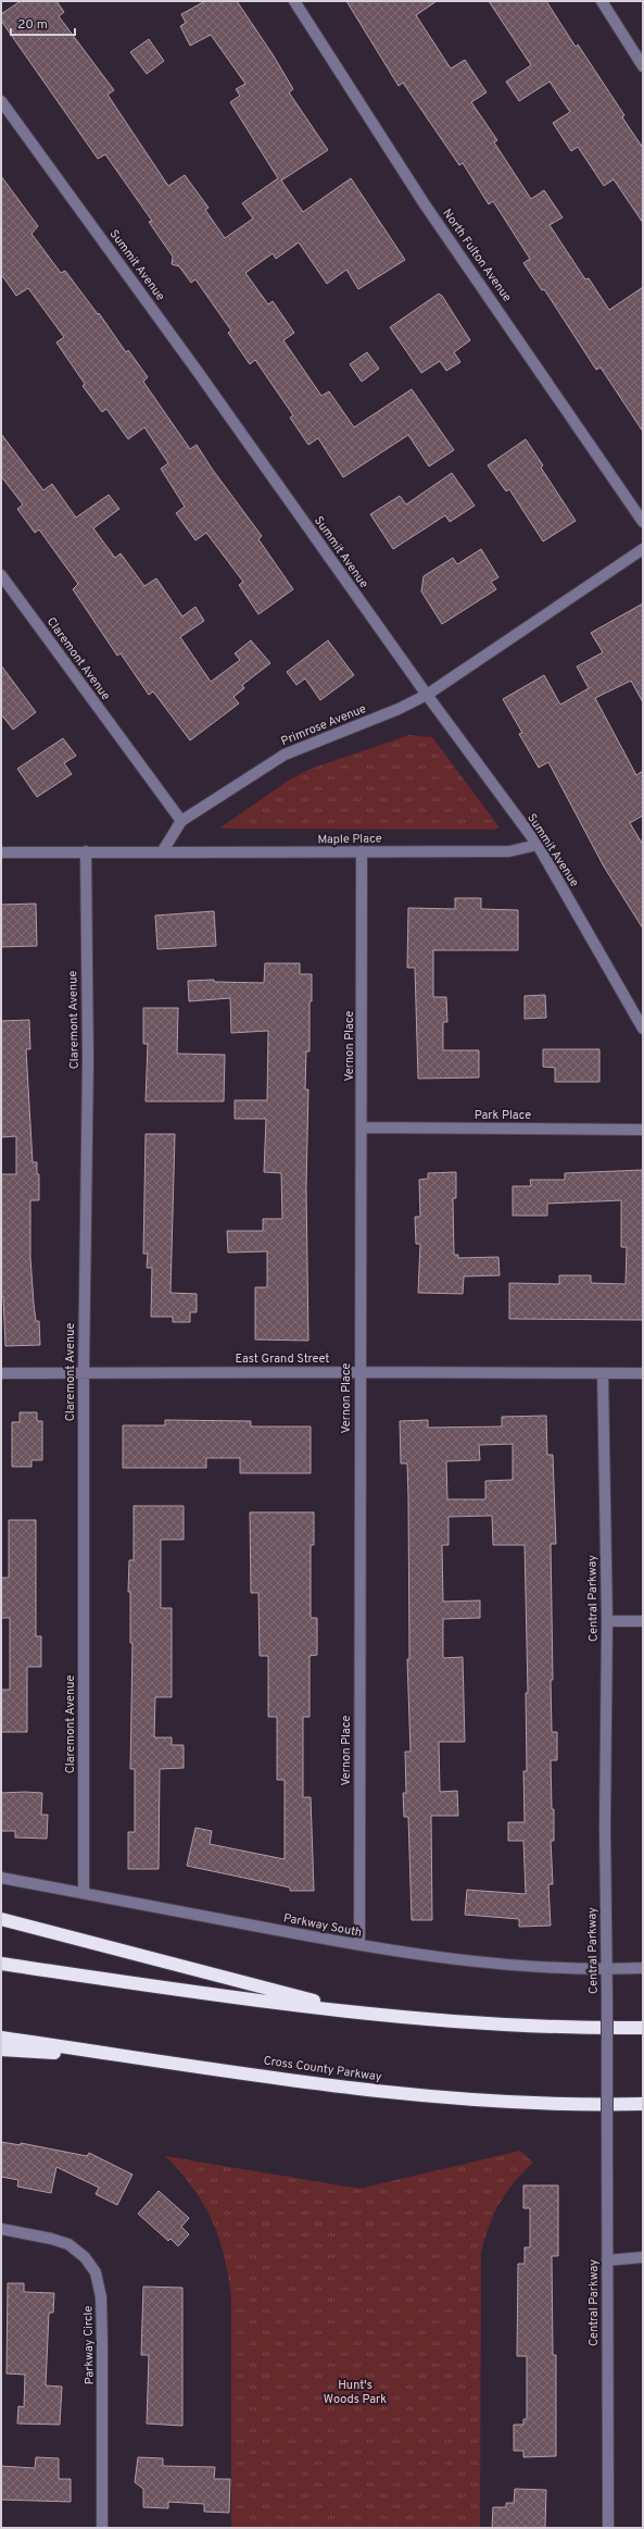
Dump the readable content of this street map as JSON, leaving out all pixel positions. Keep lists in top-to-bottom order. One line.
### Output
{"streets":{"highway":["Cross County Parkway"],"street":["North Fulton Avenue","Summit Avenue","Claremont Avenue","Primrose Avenue","Maple Place","Vernon Place","Park Place","East Grand Street","Central Parkway","Parkway South","Parkway Circle"]},"crossings":[["Summit Avenue","Primrose Avenue"],["Summit Avenue","Maple Place"],["Claremont Avenue","Primrose Avenue"],["Claremont Avenue","East Grand Street"],["Claremont Avenue","Parkway South"],["Primrose Avenue","Maple Place"],["Maple Place","Vernon Place"],["Vernon Place","Park Place"],["Vernon Place","East Grand Street"],["Vernon Place","Parkway South"],["East Grand Street","Central Parkway"],["Central Parkway","Parkway South"]],"parks":["Hunt's Woods Park"],"scale_bar":"20 m"}
